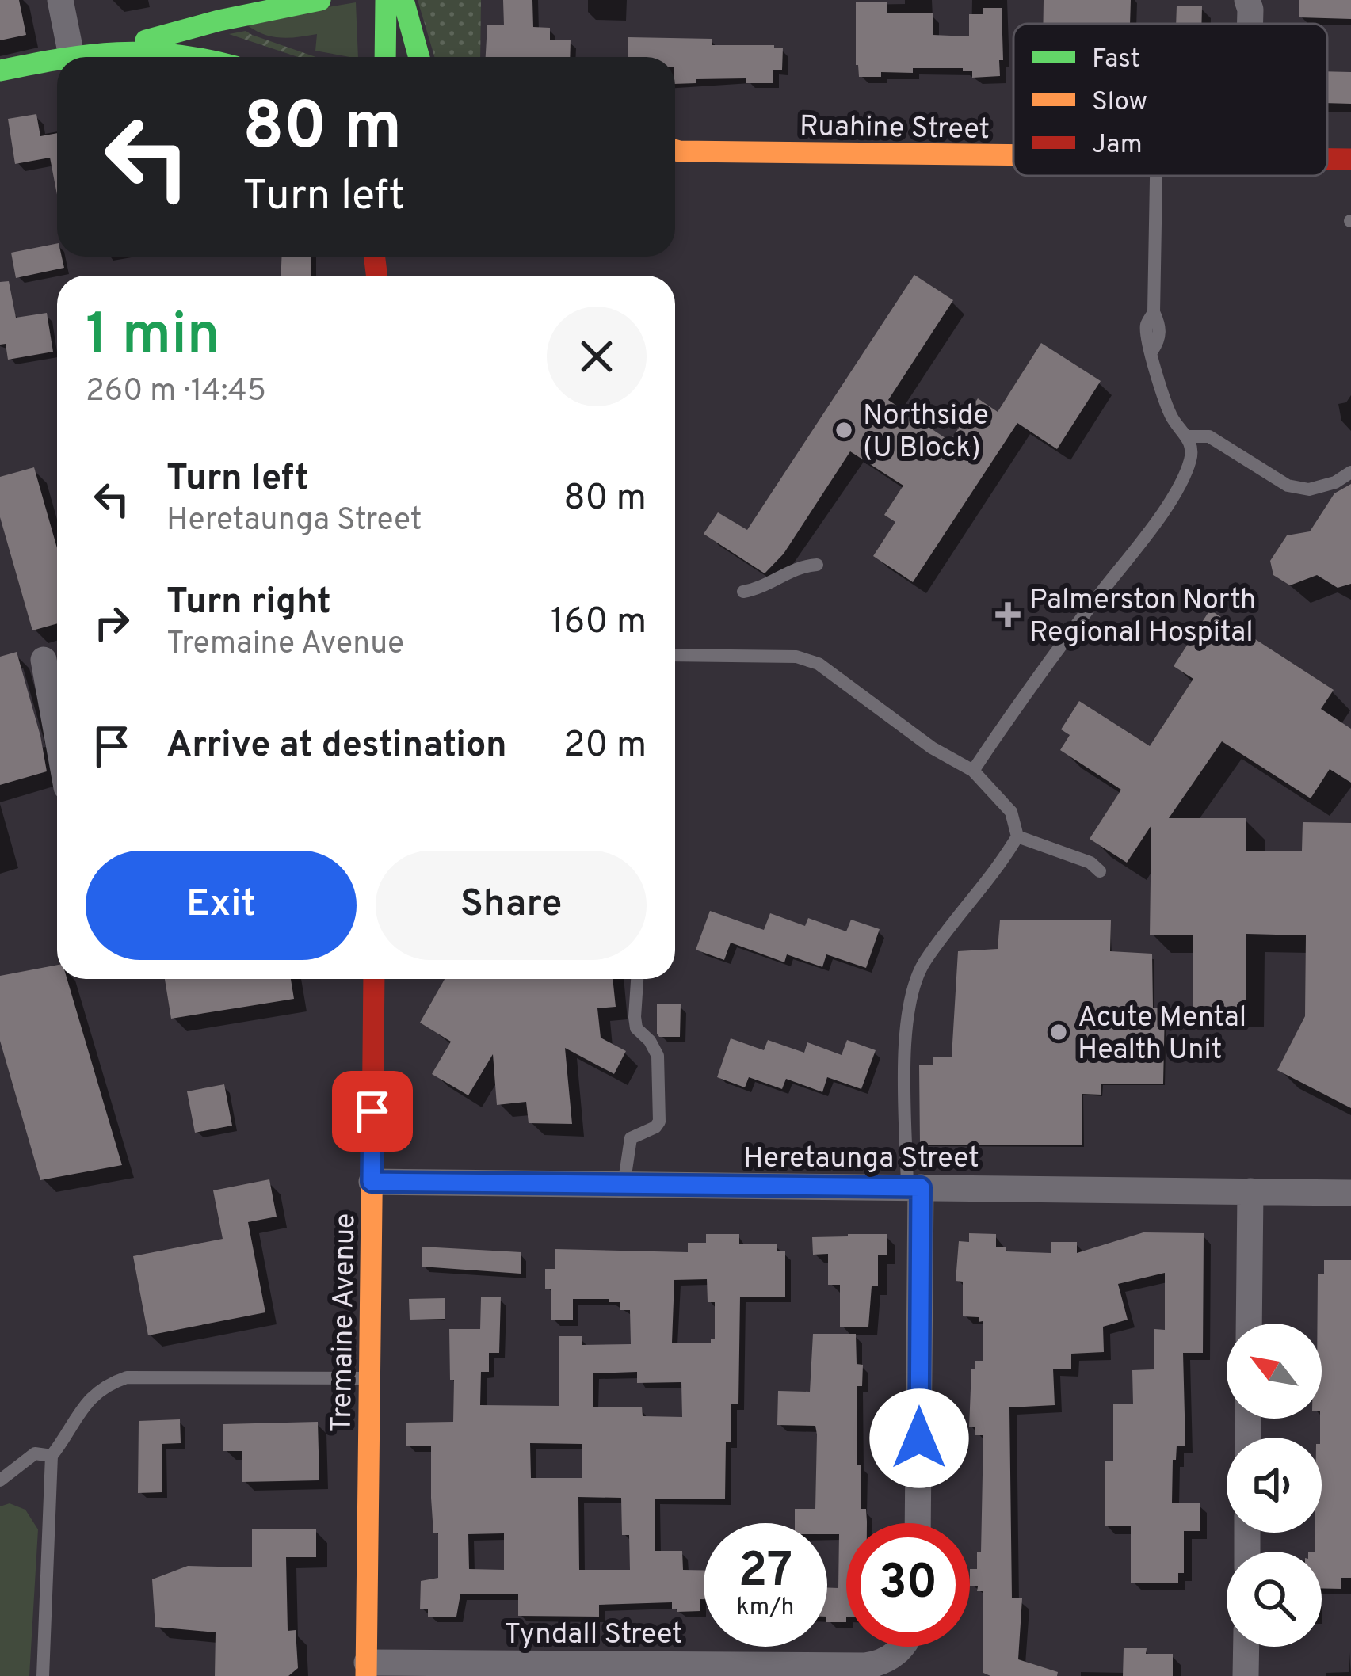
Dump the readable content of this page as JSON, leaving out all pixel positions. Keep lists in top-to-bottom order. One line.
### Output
{"streets":{"main road":["Ruahine Street","Tremaine Avenue"],"street":["Heretaunga Street","Tyndall Street"]},"crossings":[["Heretaunga Street","Tremaine Avenue"],["Tremaine Avenue","Tyndall Street"]],"places":{"other":["Northside (U Block)","Acute Mental Health Unit"],"health":["Palmerston North Regional Hospital"]},"legend":["Fast","Slow","Jam"],"north":"top left","page":{"turn":["80 m","Turn left"],"heading":["1 min","260 m · 14:45"],"list":[{"name":"Turn left","note":"Heretaunga Street","value":"80 m"},{"name":"Turn right","note":"Tremaine Avenue","value":"160 m"},{"name":"Arrive at destination","value":"20 m"}],"buttons":["Exit","Share"],"speed":"27 km/h","limit":"30"}}
